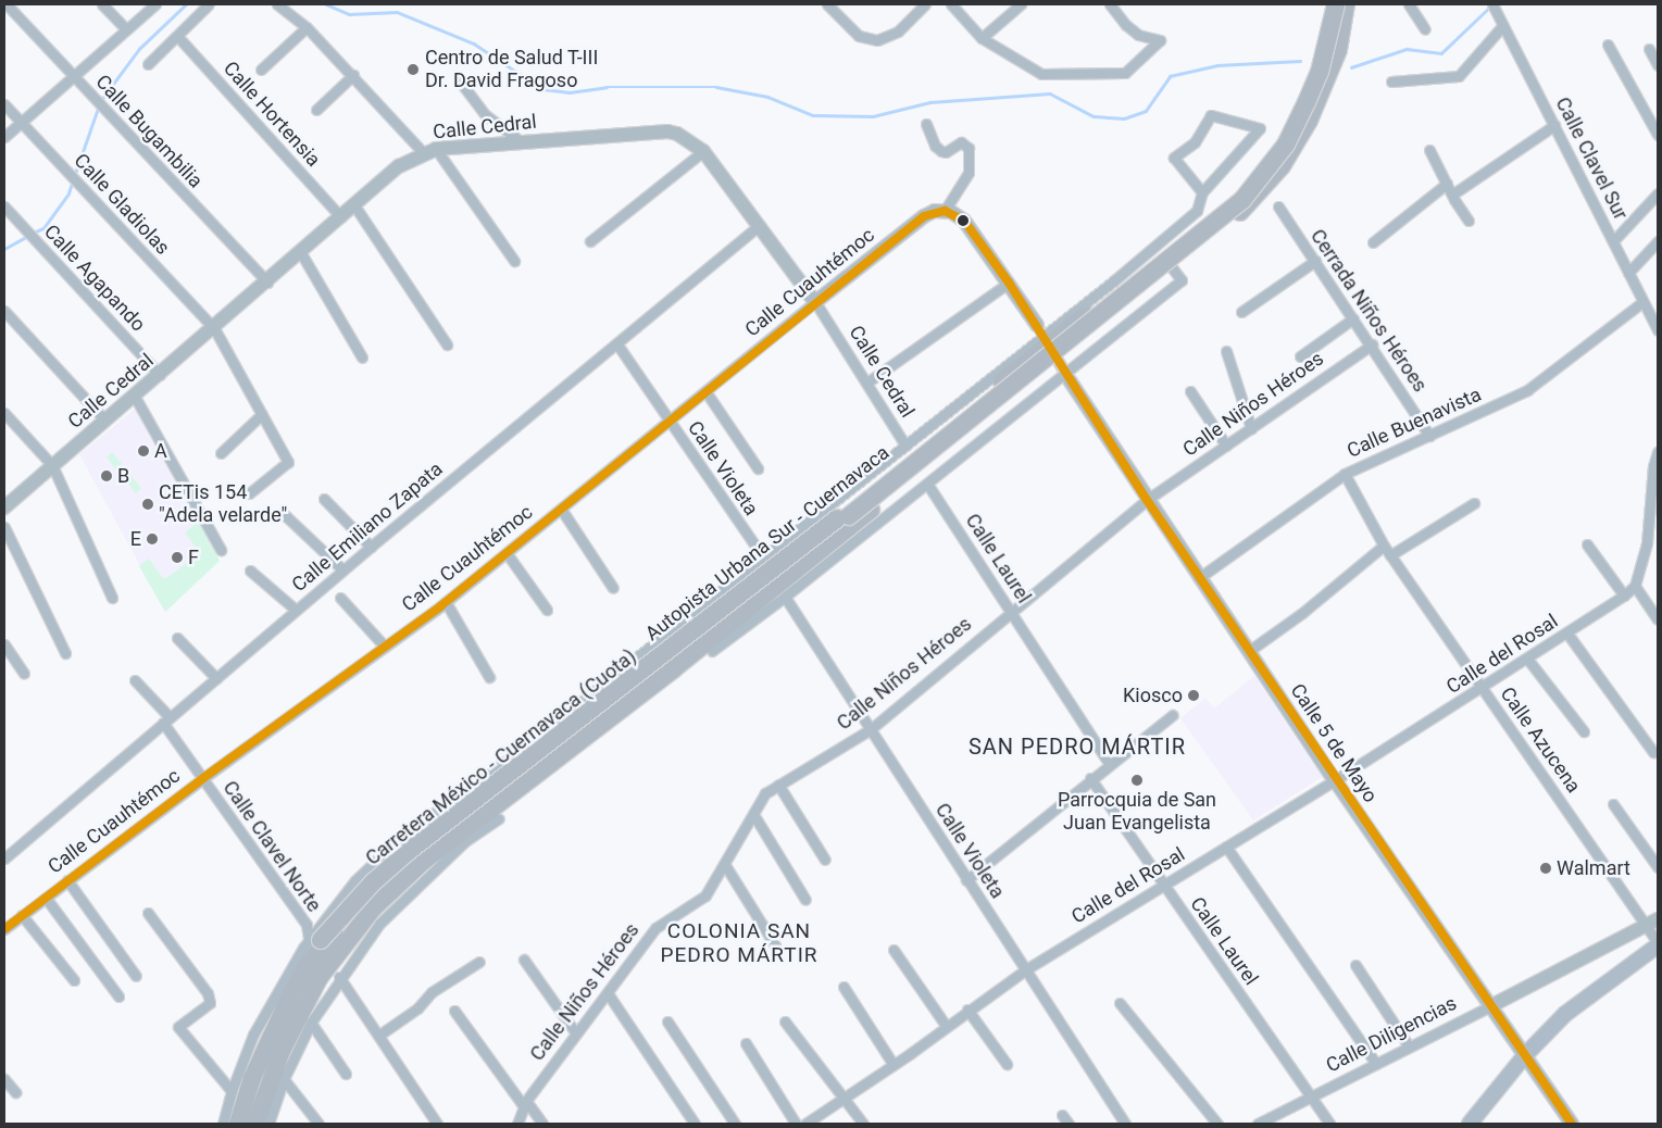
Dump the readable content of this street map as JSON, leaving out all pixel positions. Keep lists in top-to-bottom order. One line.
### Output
{"streets":{"highway":["Autopista Urbana Sur - Cuernavaca","Carretera México - Cuernavaca (Cuota)"],"street":["Calle Hortensia","Calle Cedral","Calle Bugambilia","Calle Clavel Sur","Calle Gladiolas","Calle Agapando","Calle Cuauhtémoc","Cerrada Niños Héroes","Calle Niños Héroes","Calle Buenavista","Calle Violeta","Calle Emiliano Zapata","Calle Laurel","Calle del Rosal","Calle Azucena","Calle 5 de Mayo","Calle Clavel Norte","Calle Diligencias"]},"crossings":[["Calle Hortensia","Calle Cedral"],["Calle Cedral","Calle Bugambilia"],["Calle Cedral","Calle Gladiolas"],["Calle Cedral","Calle Agapando"],["Calle Cedral","Calle Cuauhtémoc"],["Calle Cedral","Calle Emiliano Zapata"],["Calle Clavel Sur","Calle Buenavista"],["Calle Cuauhtémoc","Calle Violeta"],["Calle Cuauhtémoc","Calle Clavel Norte"],["Cerrada Niños Héroes","Calle Niños Héroes"],["Cerrada Niños Héroes","Calle Buenavista"],["Calle Niños Héroes","Calle Violeta"],["Calle Niños Héroes","Calle Laurel"],["Calle Niños Héroes","Calle 5 de Mayo"],["Calle Buenavista","Calle Azucena"],["Calle Buenavista","Calle 5 de Mayo"],["Calle Violeta","Calle Emiliano Zapata"],["Calle Violeta","Calle del Rosal"],["Calle Emiliano Zapata","Calle Clavel Norte"],["Autopista Urbana Sur - Cuernavaca","Carretera México - Cuernavaca (Cuota)"],["Calle Laurel","Calle del Rosal"],["Calle Laurel","Calle Diligencias"],["Calle del Rosal","Calle Azucena"],["Calle del Rosal","Calle 5 de Mayo"],["Calle Azucena","Calle Diligencias"],["Calle 5 de Mayo","Calle Diligencias"]],"districts":["SAN PEDRO MÁRTIR","COLONIA SAN PEDRO MÁRTIR"],"places":["Centro de Salud T-III Dr. David Fragoso","A","B","CETis 154 \"Adela velarde\"","E","F","Kiosco","Parrocquia de San Juan Evangelista","Walmart"]}
